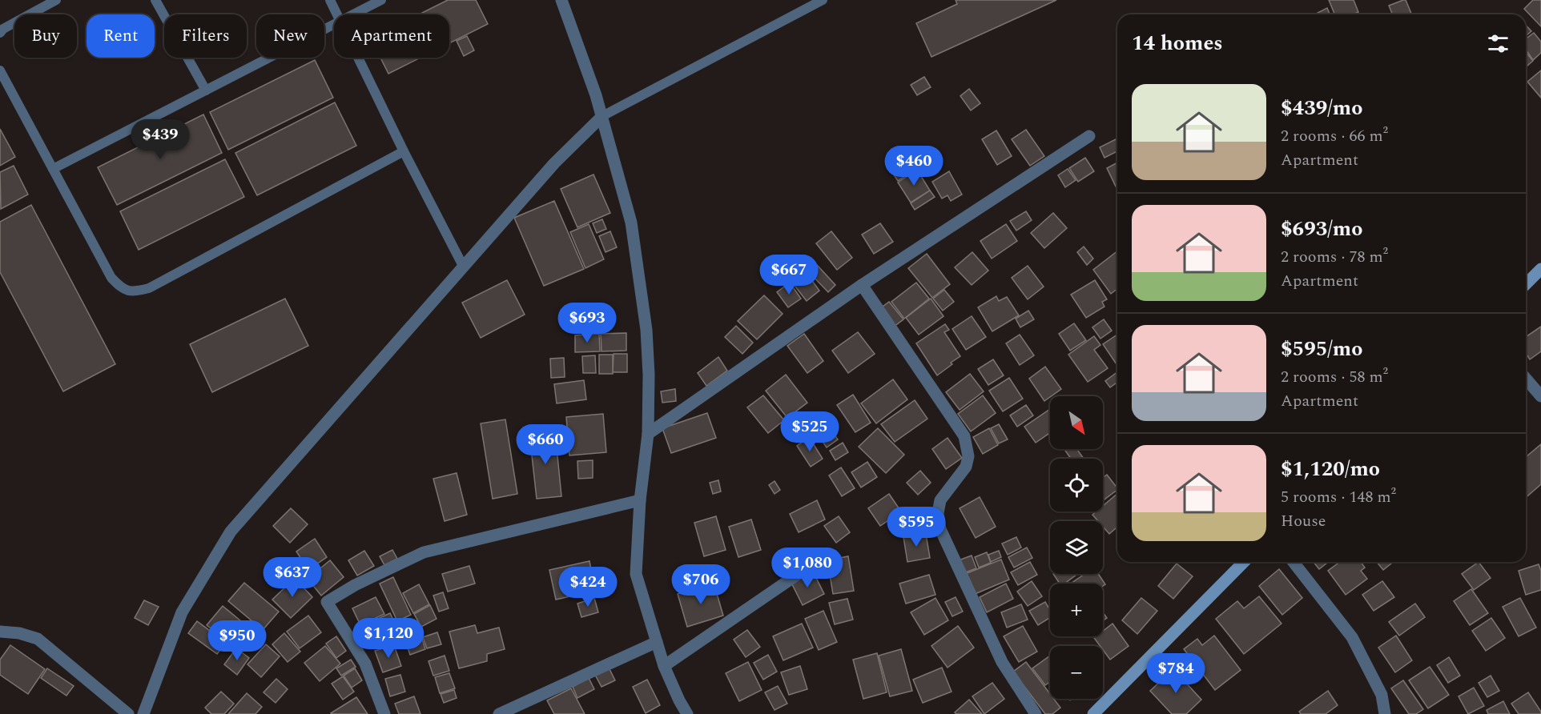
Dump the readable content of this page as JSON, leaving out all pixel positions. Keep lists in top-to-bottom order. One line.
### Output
{"north":"bottom right","page":{"chip":["Buy","Rent","Filters","New","Apartment"],"heading":"14 homes","list":[{"name":"$439/mo","note":"2 rooms · 66 m² · Apartment"},{"name":"$693/mo","note":"2 rooms · 78 m² · Apartment"},{"name":"$595/mo","note":"2 rooms · 58 m² · Apartment"},{"name":"$1,120/mo","note":"5 rooms · 148 m² · House"}],"price":["$439","$460","$667","$693","$525","$660","$595","$1,080","$637","$706","$424","$1,120","$950","$784"],"map_buttons":["+","−"]}}
